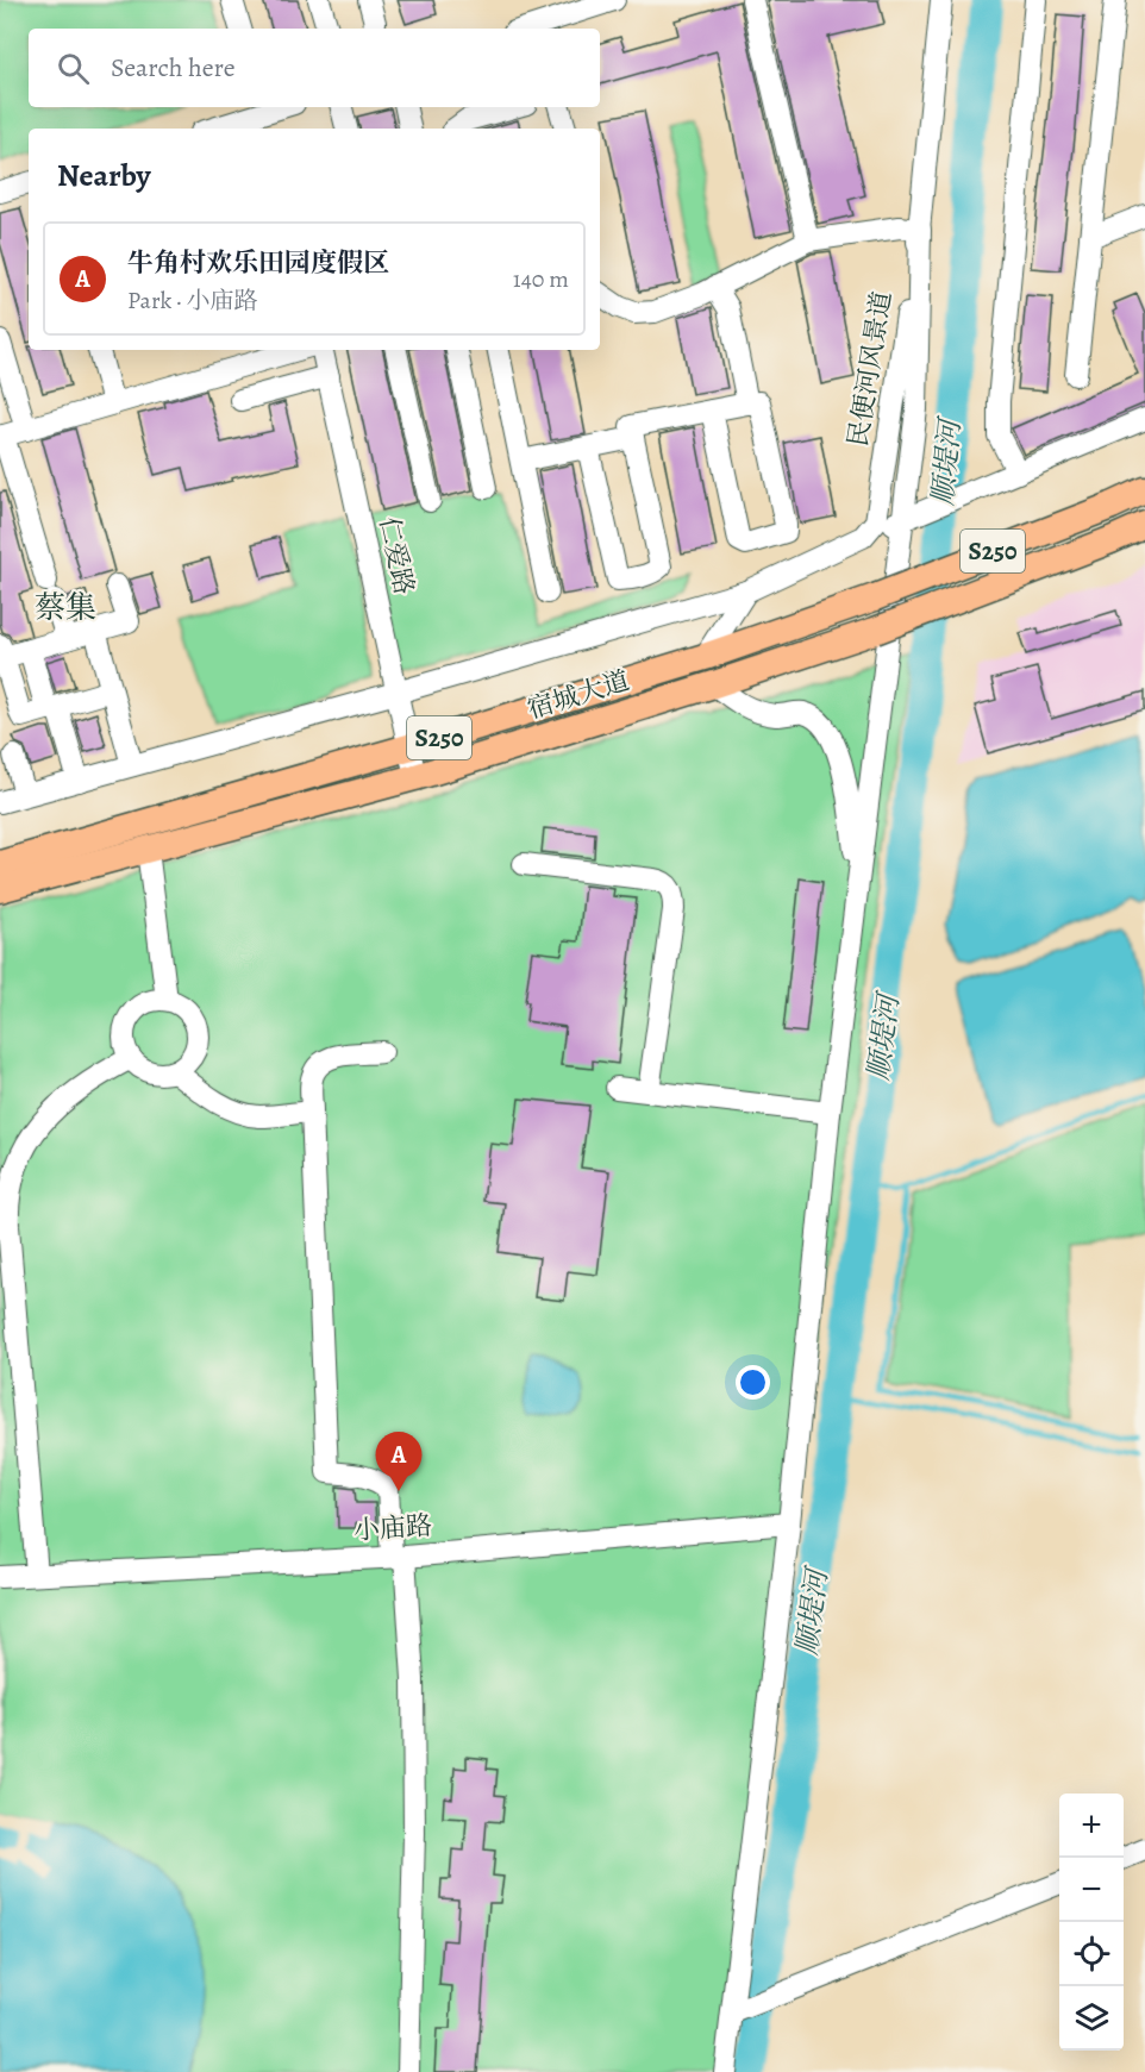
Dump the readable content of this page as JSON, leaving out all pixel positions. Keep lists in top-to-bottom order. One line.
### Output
{"streets":{"main road":["S250","宿城大道"],"street":["民便河风景道","仁爱路","小庙路"]},"crossings":[["仁爱路","宿城大道"]],"districts":["蔡集"],"water":["顺堤河"],"page":{"search":"Search here","heading":"Nearby","list":[{"mark":"A","name":"牛角村欢乐田园度假区","note":"Park · 小庙路","value":"140 m"}],"pins":"A","map_buttons":["+","−"]}}
